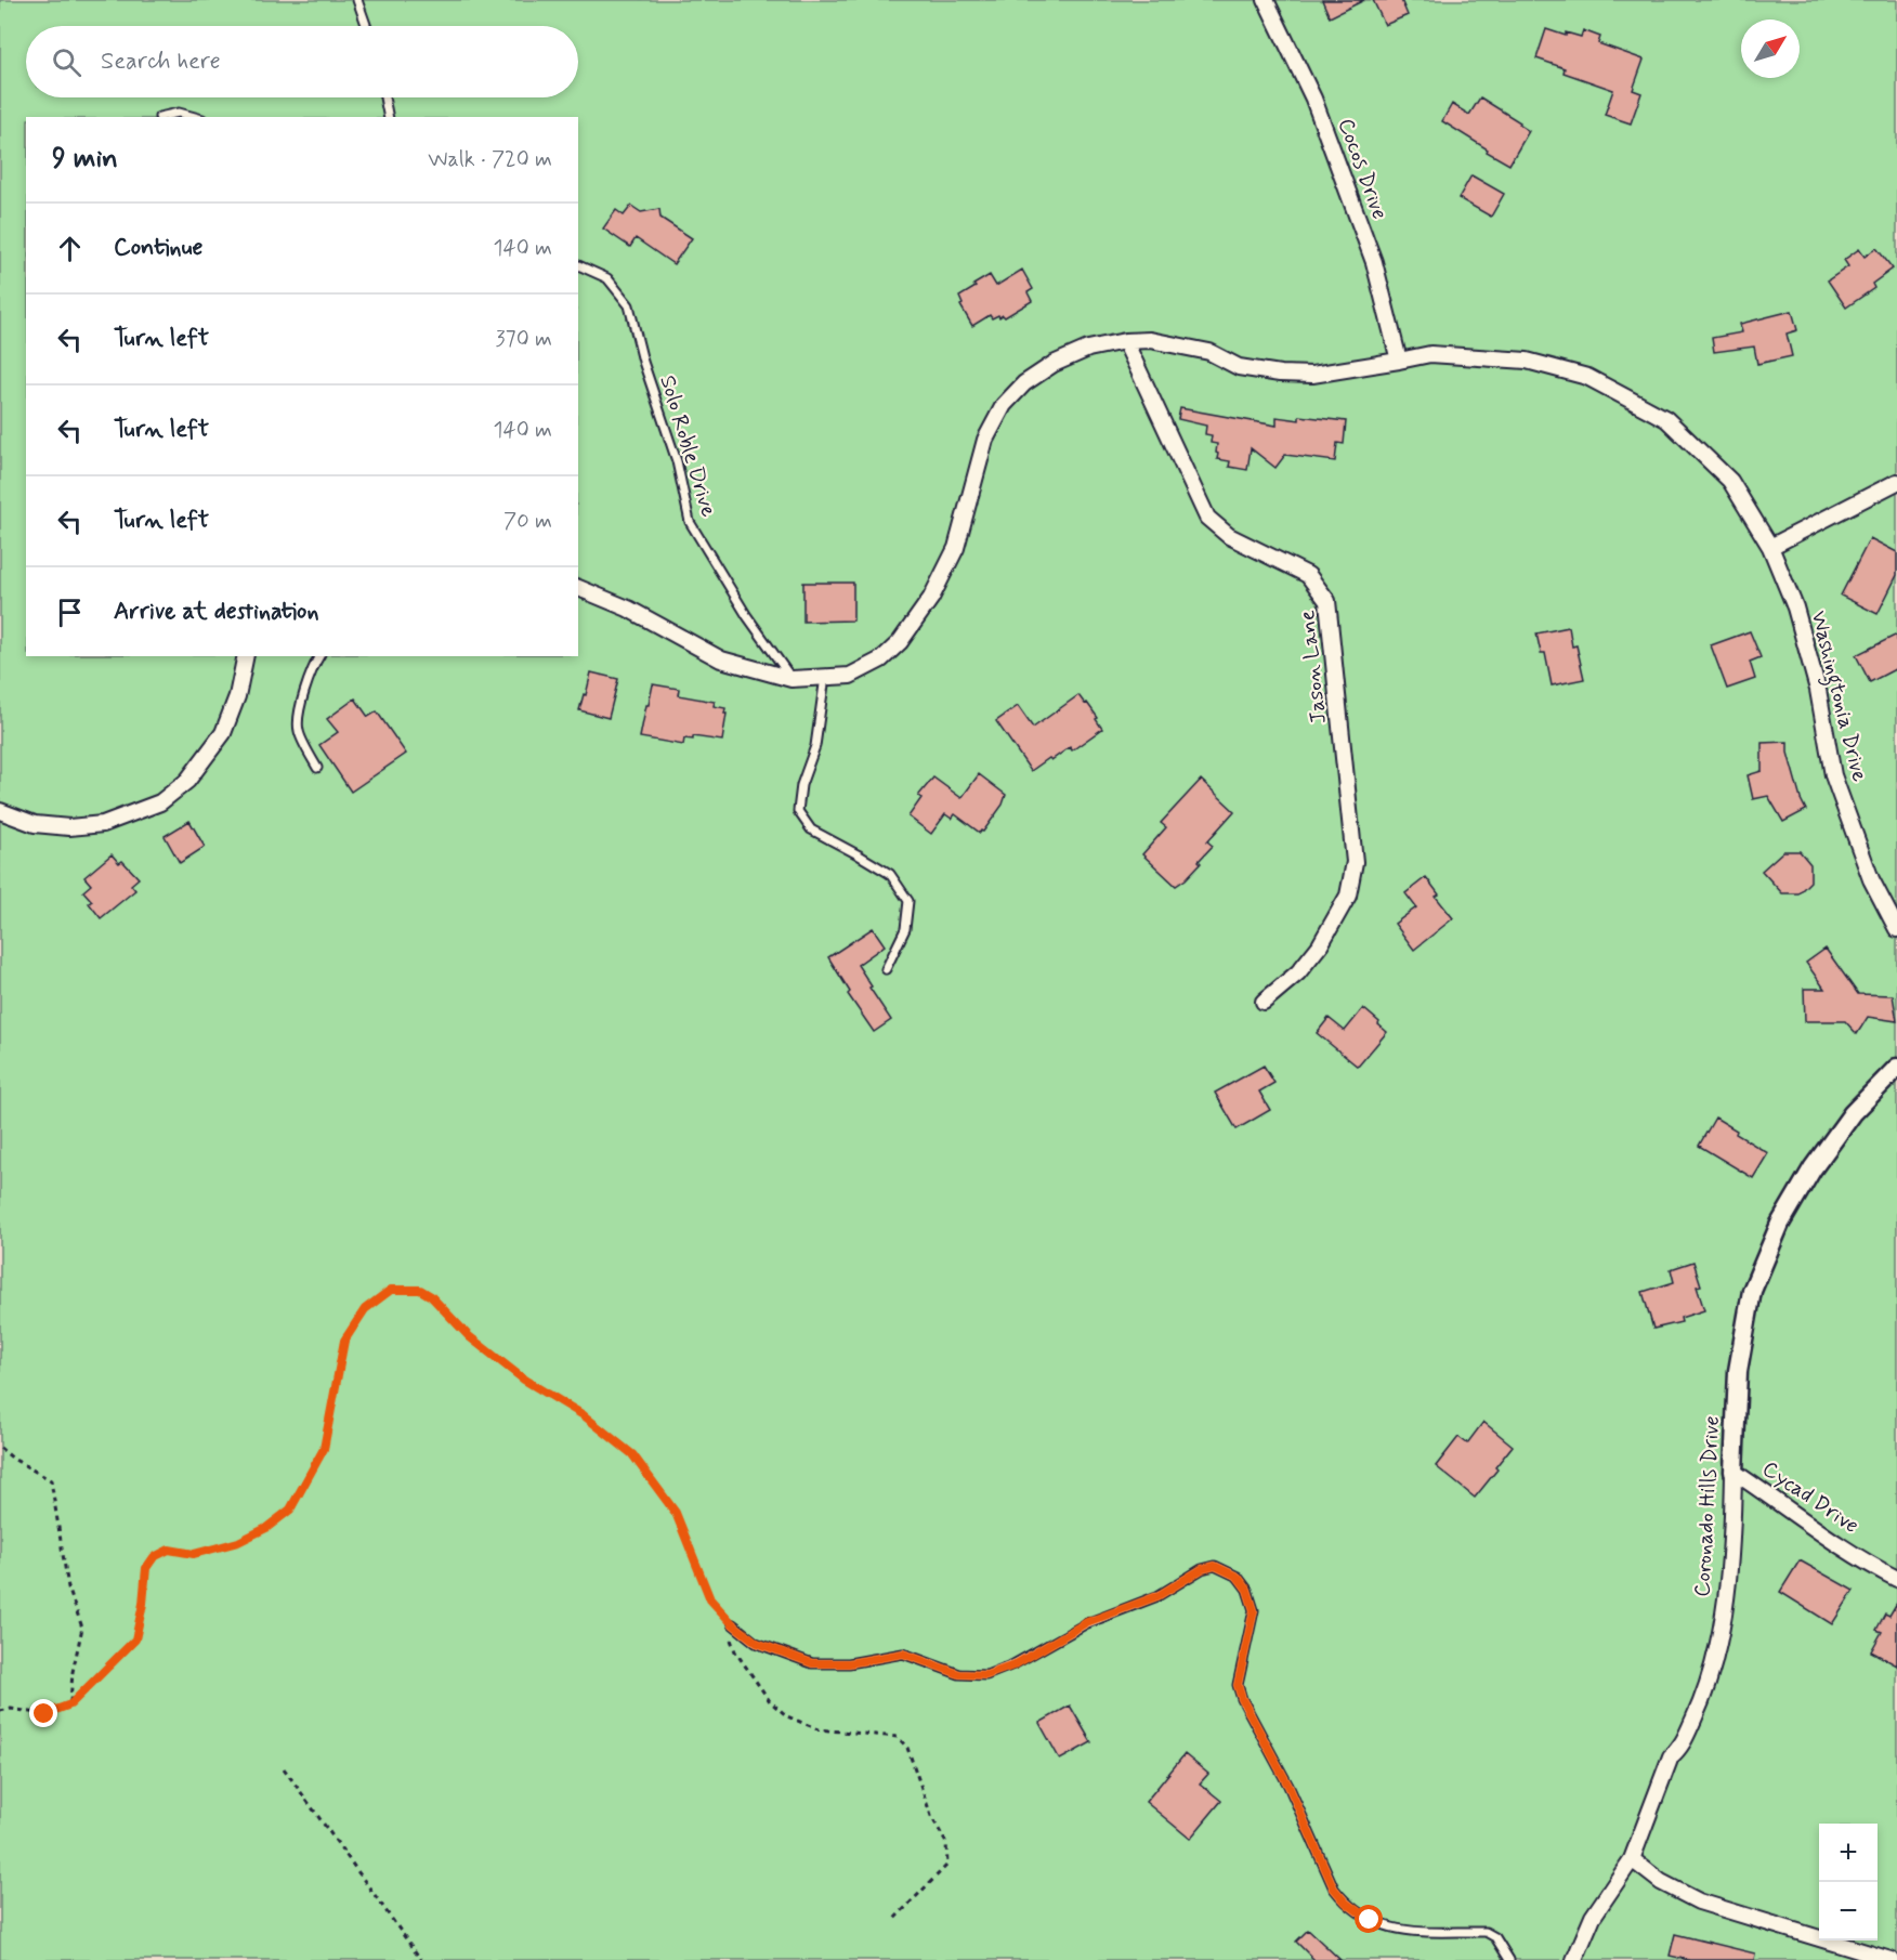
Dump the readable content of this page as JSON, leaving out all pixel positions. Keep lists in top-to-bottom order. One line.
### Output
{"streets":{"street":["Cocos Drive","Jason Lane","Washingtonia Drive","Cycad Drive","Coronado Hills Drive"],"lane":["Solo Roble Drive"]},"crossings":[["Cocos Drive","Washingtonia Drive"],["Solo Roble Drive","Washingtonia Drive"],["Jason Lane","Washingtonia Drive"],["Cycad Drive","Coronado Hills Drive"]],"north":"top right","page":{"search":"Search here","heading":["9 min","Walk · 720 m"],"list":[["Continue","140 m"],["Turn left","370 m"],["Turn left","140 m"],["Turn left","70 m"],"Arrive at destination"],"map_buttons":["+","−"]}}
